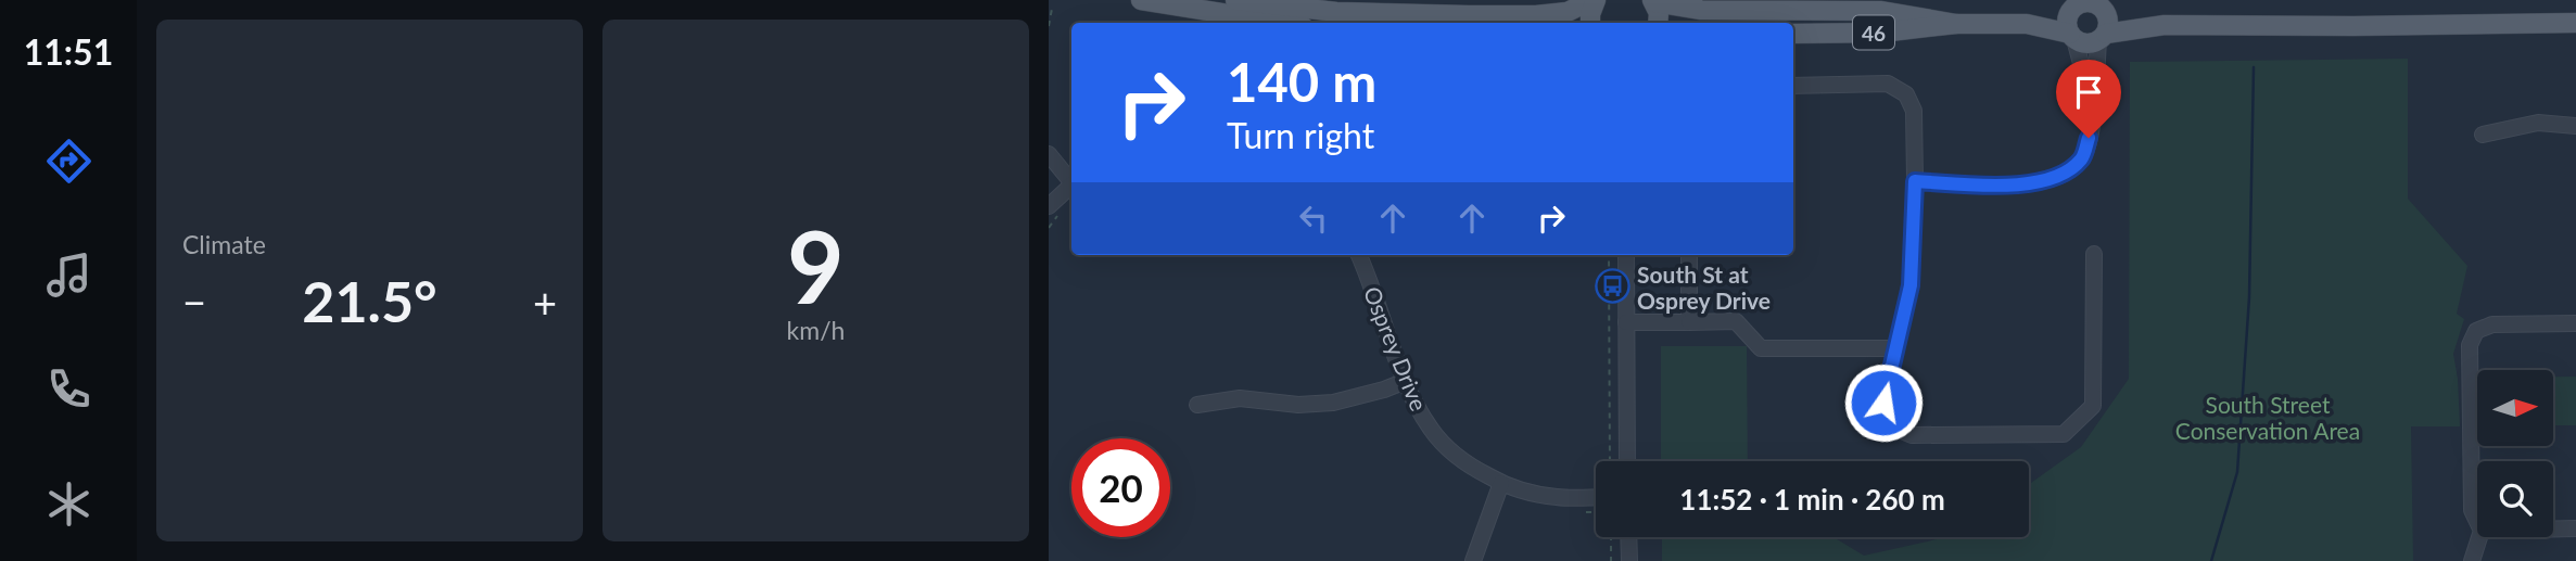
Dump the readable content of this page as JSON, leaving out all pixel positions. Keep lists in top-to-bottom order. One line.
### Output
{"streets":{"main road":["46"],"street":["Osprey Drive"]},"parks":["South Street Conservation Area"],"places":{"bus stop":["South St at Osprey Drive"]},"north":"right","page":{"tabs":"11:51","tile":["Climate",["9","km/h"]],"turn":["140 m","Turn right"],"heat":["−","21.5°","+"],"limit":"20","trip":"11:52 · 1 min · 260 m"}}
